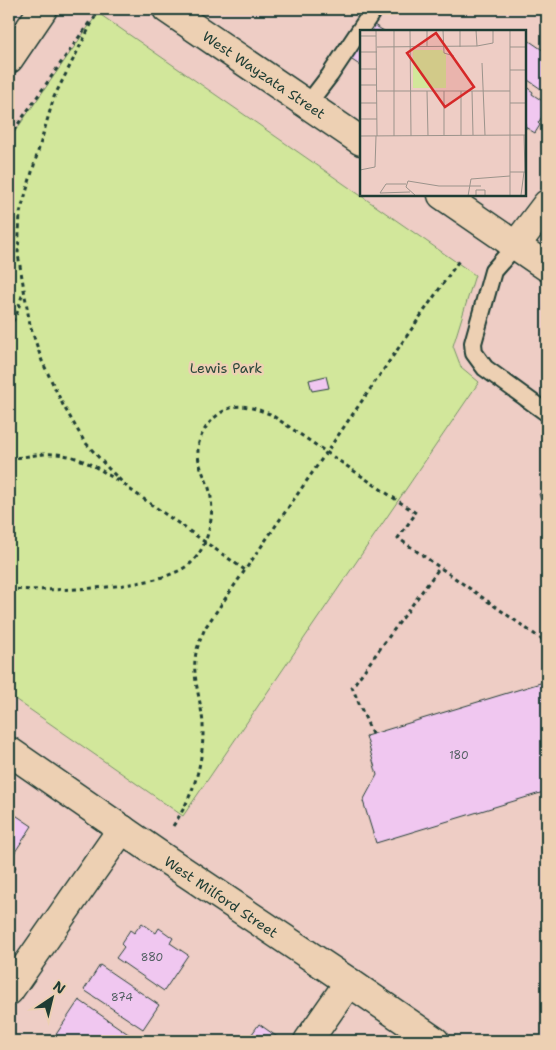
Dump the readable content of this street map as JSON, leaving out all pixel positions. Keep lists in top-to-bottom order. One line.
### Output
{"streets":{"street":["West Wayzata Street","West Milford Street"]},"parks":["Lewis Park"],"house_numbers":["180","880","874"],"north":"top right"}
